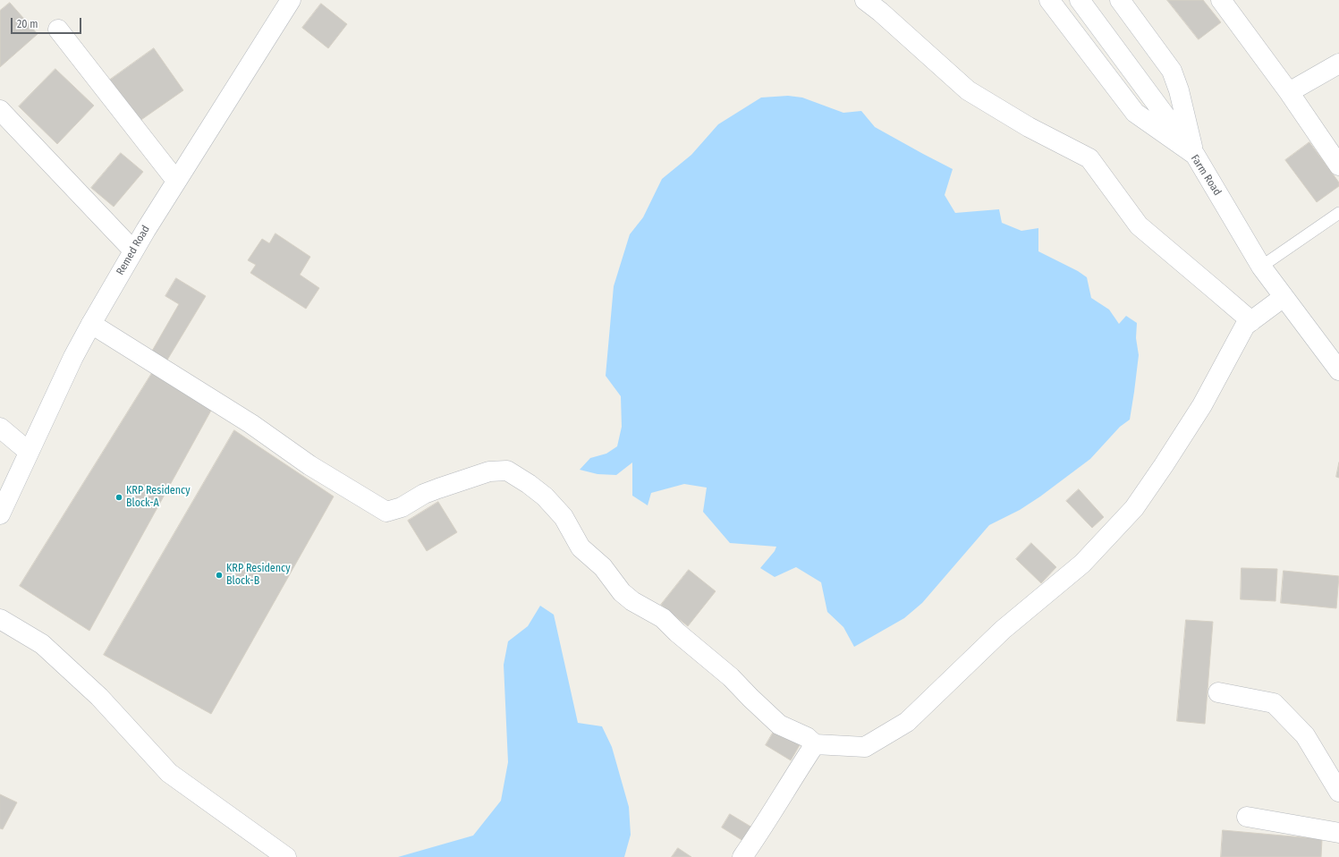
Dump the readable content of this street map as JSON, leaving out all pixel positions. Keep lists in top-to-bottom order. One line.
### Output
{"streets":{"street":["Farm Road","Remed Road"]},"places":["KRP Residency Block-A","KRP Residency Block-B"],"scale_bar":"20 m"}
